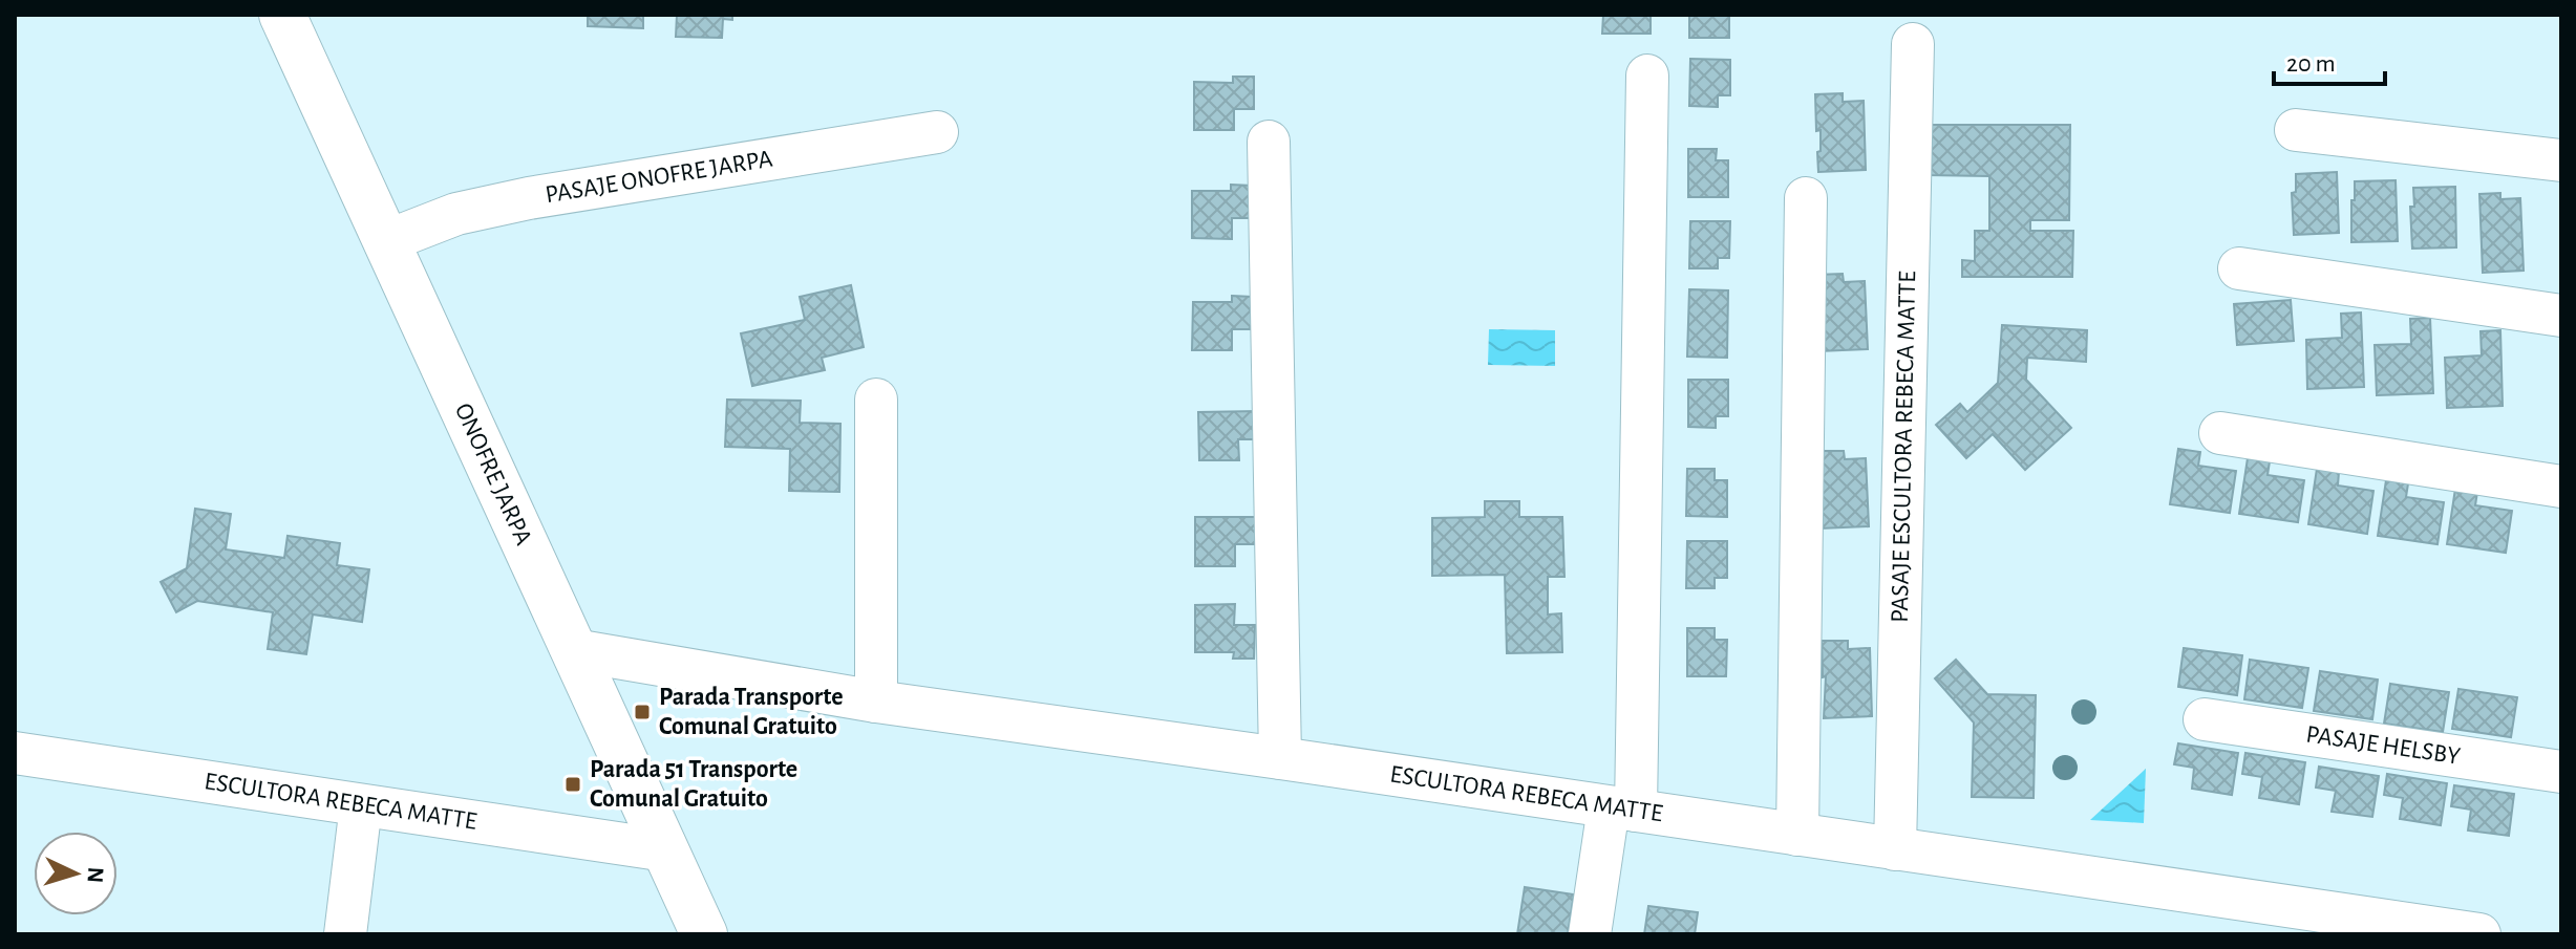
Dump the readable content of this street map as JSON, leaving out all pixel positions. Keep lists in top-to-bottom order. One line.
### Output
{"streets":{"street":["PASAJE ONOFRE JARPA","PASAJE ESCULTORA REBECA MATTE","ONOFRE JARPA","PASAJE HELSBY","ESCULTORA REBECA MATTE"]},"crossings":[["PASAJE ONOFRE JARPA","ONOFRE JARPA"],["PASAJE ESCULTORA REBECA MATTE","ESCULTORA REBECA MATTE"],["ONOFRE JARPA","ESCULTORA REBECA MATTE"]],"places":{"transit":["Parada Transporte Comunal Gratuito","Parada 51 Transporte Comunal Gratuito"]},"scale_bar":"20 m","north":"right"}
